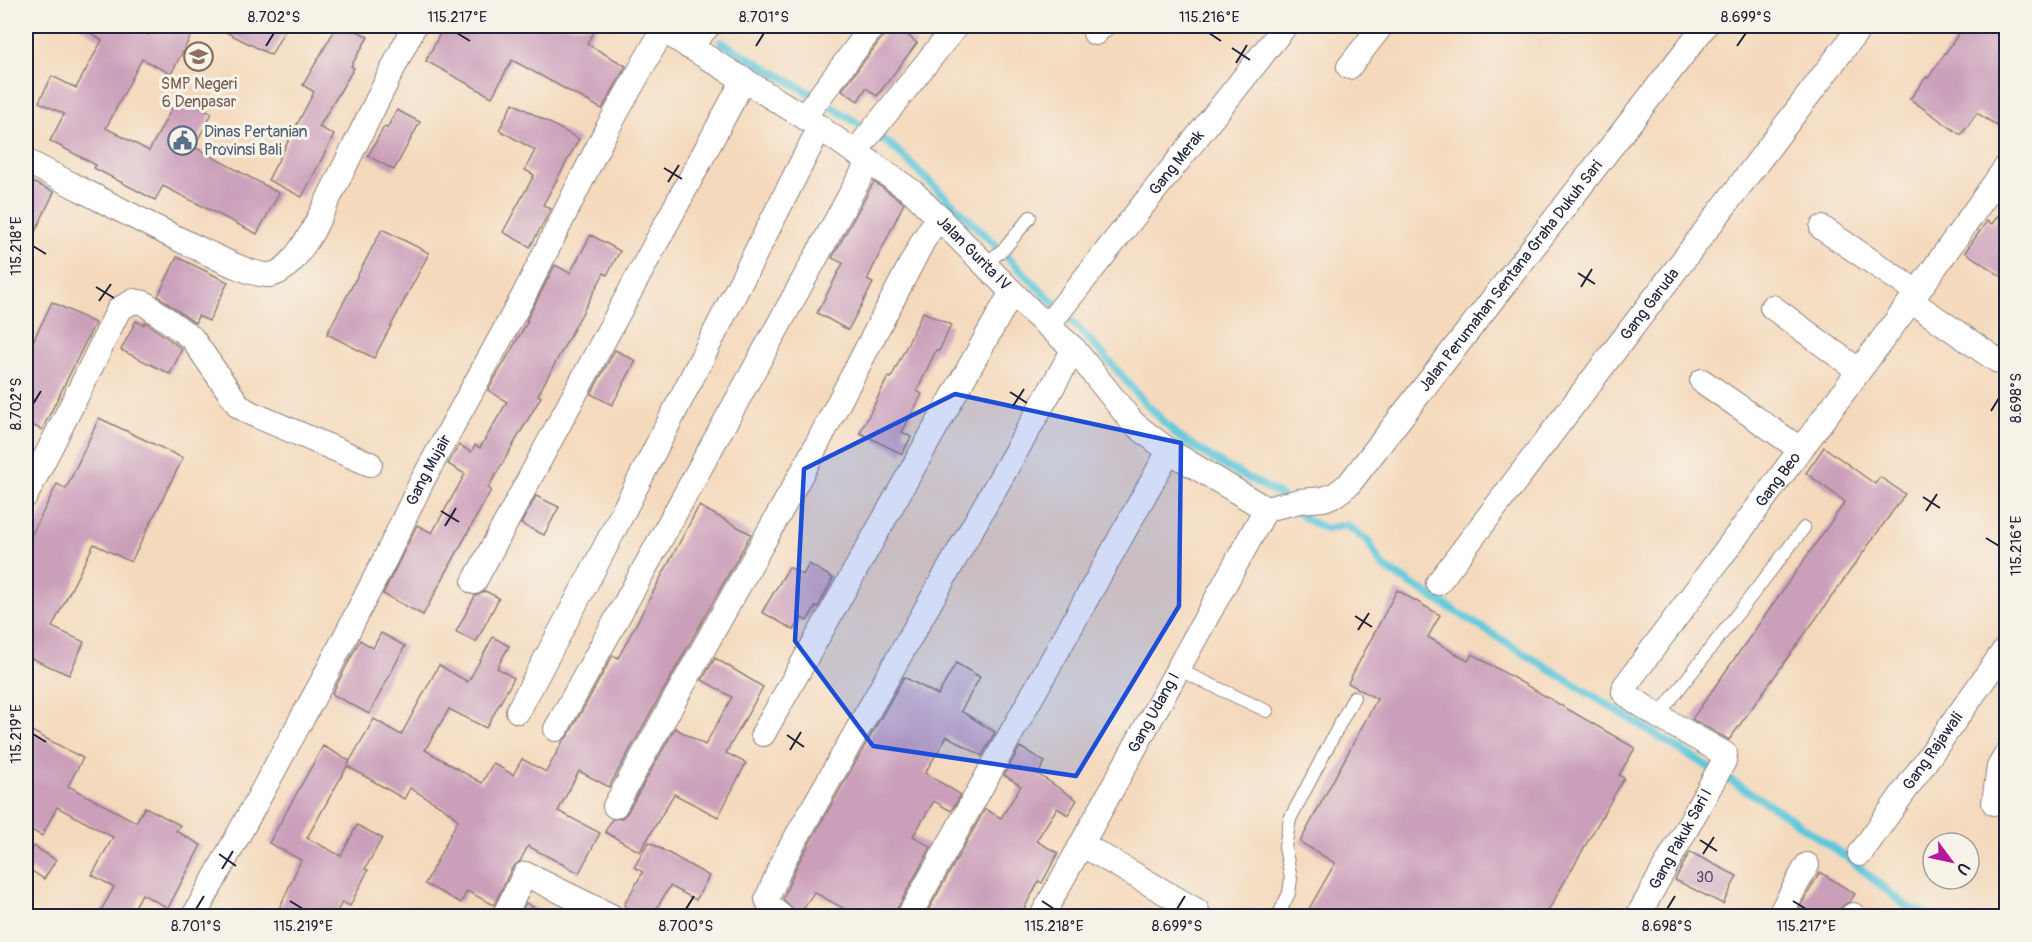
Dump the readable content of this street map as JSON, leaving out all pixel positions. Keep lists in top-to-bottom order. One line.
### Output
{"streets":{"street":["Gang Merak","Jalan Gurita IV","Jalan Perumahan Sentana Graha Dukuh Sari","Gang Garuda","Gang Mujair","Gang Beo","Gang Udang I","Gang Rajawali","Gang Pakuk Sari I"]},"crossings":[["Gang Merak","Jalan Gurita IV"],["Jalan Gurita IV","Jalan Perumahan Sentana Graha Dukuh Sari"],["Jalan Gurita IV","Gang Mujair"],["Jalan Gurita IV","Gang Udang I"],["Jalan Perumahan Sentana Graha Dukuh Sari","Gang Udang I"],["Gang Beo","Gang Pakuk Sari I"]],"places":{"school or university":["SMP Negeri 6 Denpasar"],"public building":["Dinas Pertanian Provinsi Bali"]},"house_numbers":["30"],"north":"bottom right","coordinates":["8.702°S","115.217°E","8.701°S","115.216°E","8.699°S","115.218°E","8.698°S","115.219°E","8.700°S"]}
